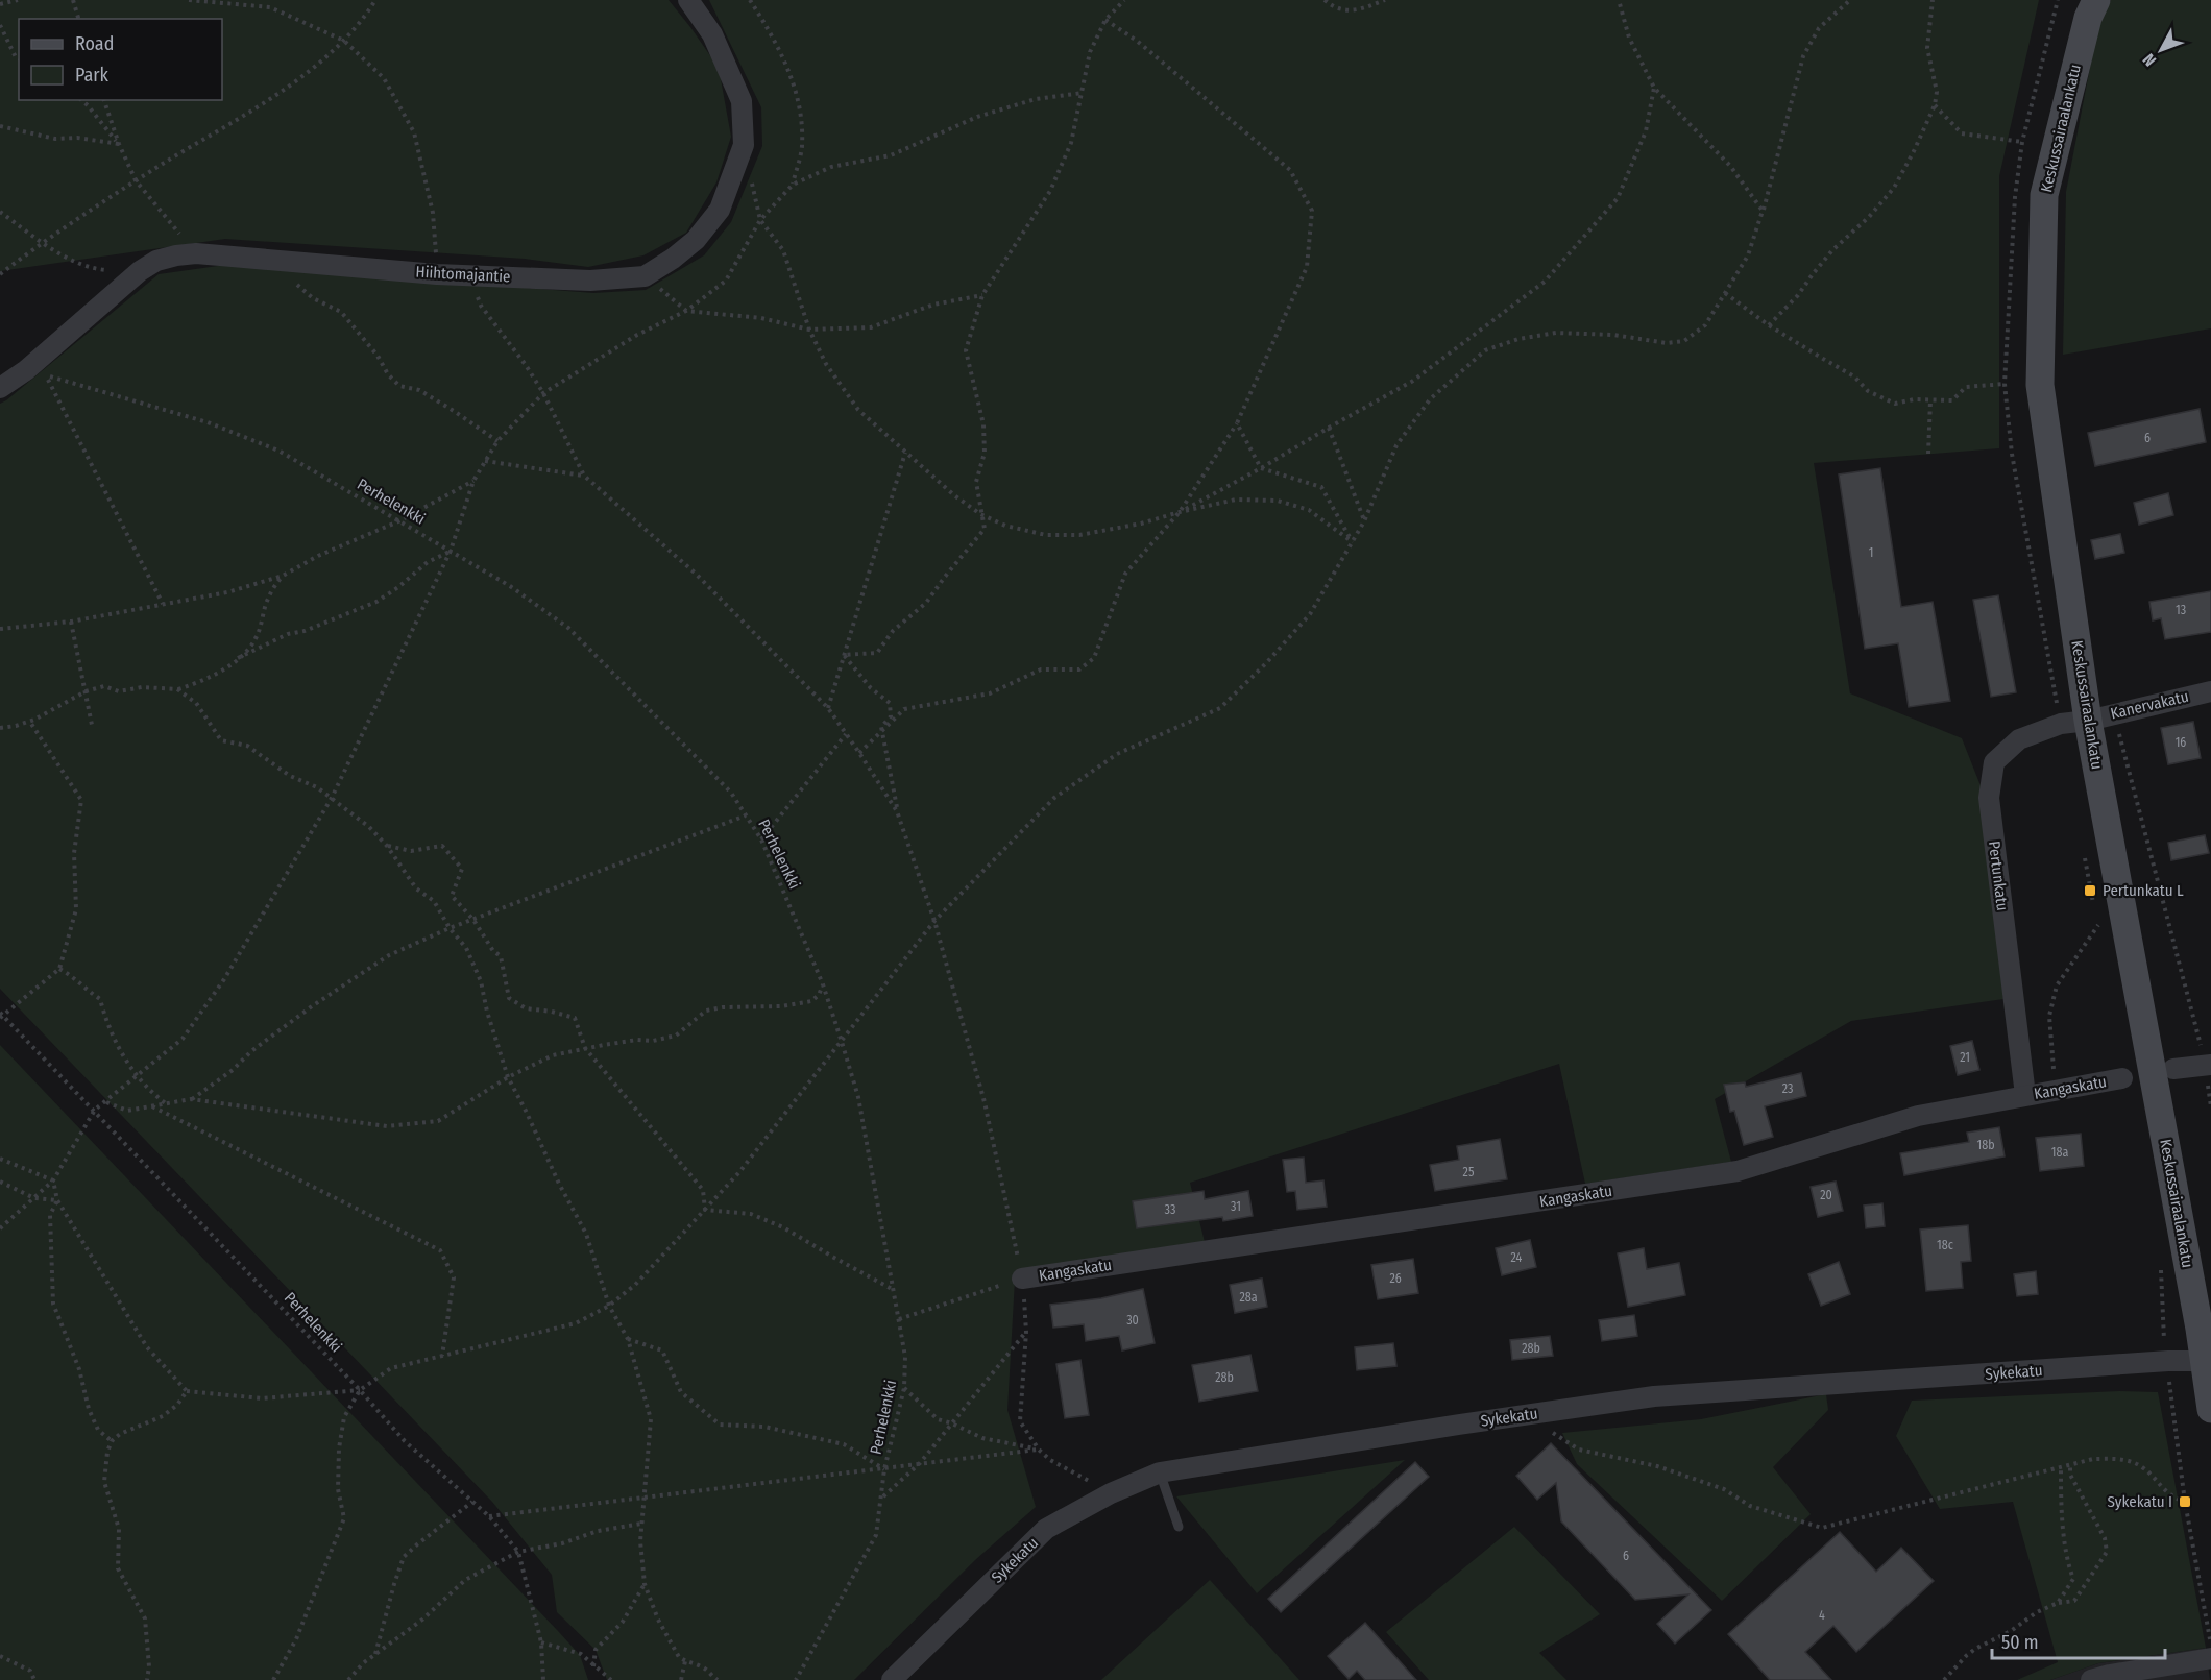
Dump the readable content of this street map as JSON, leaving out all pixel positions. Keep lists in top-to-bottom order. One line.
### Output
{"streets":{"street":["Keskussairaalankatu","Hiihtomajantie","Kanervakatu","Pertunkatu","Kangaskatu","Sykekatu"],"path":["Perhelenkki"]},"crossings":[["Keskussairaalankatu","Kanervakatu"],["Keskussairaalankatu","Pertunkatu"],["Keskussairaalankatu","Sykekatu"],["Kanervakatu","Pertunkatu"],["Pertunkatu","Kangaskatu"]],"places":{"transit":["Pertunkatu L","Sykekatu I"]},"house_numbers":["6","1","13","16","21","23","18b","18a","25","20","31","33","18c","24","26","28a","30","28b","28b","6","4"],"legend":["Road","Park"],"scale_bar":"50 m","north":"bottom left"}
